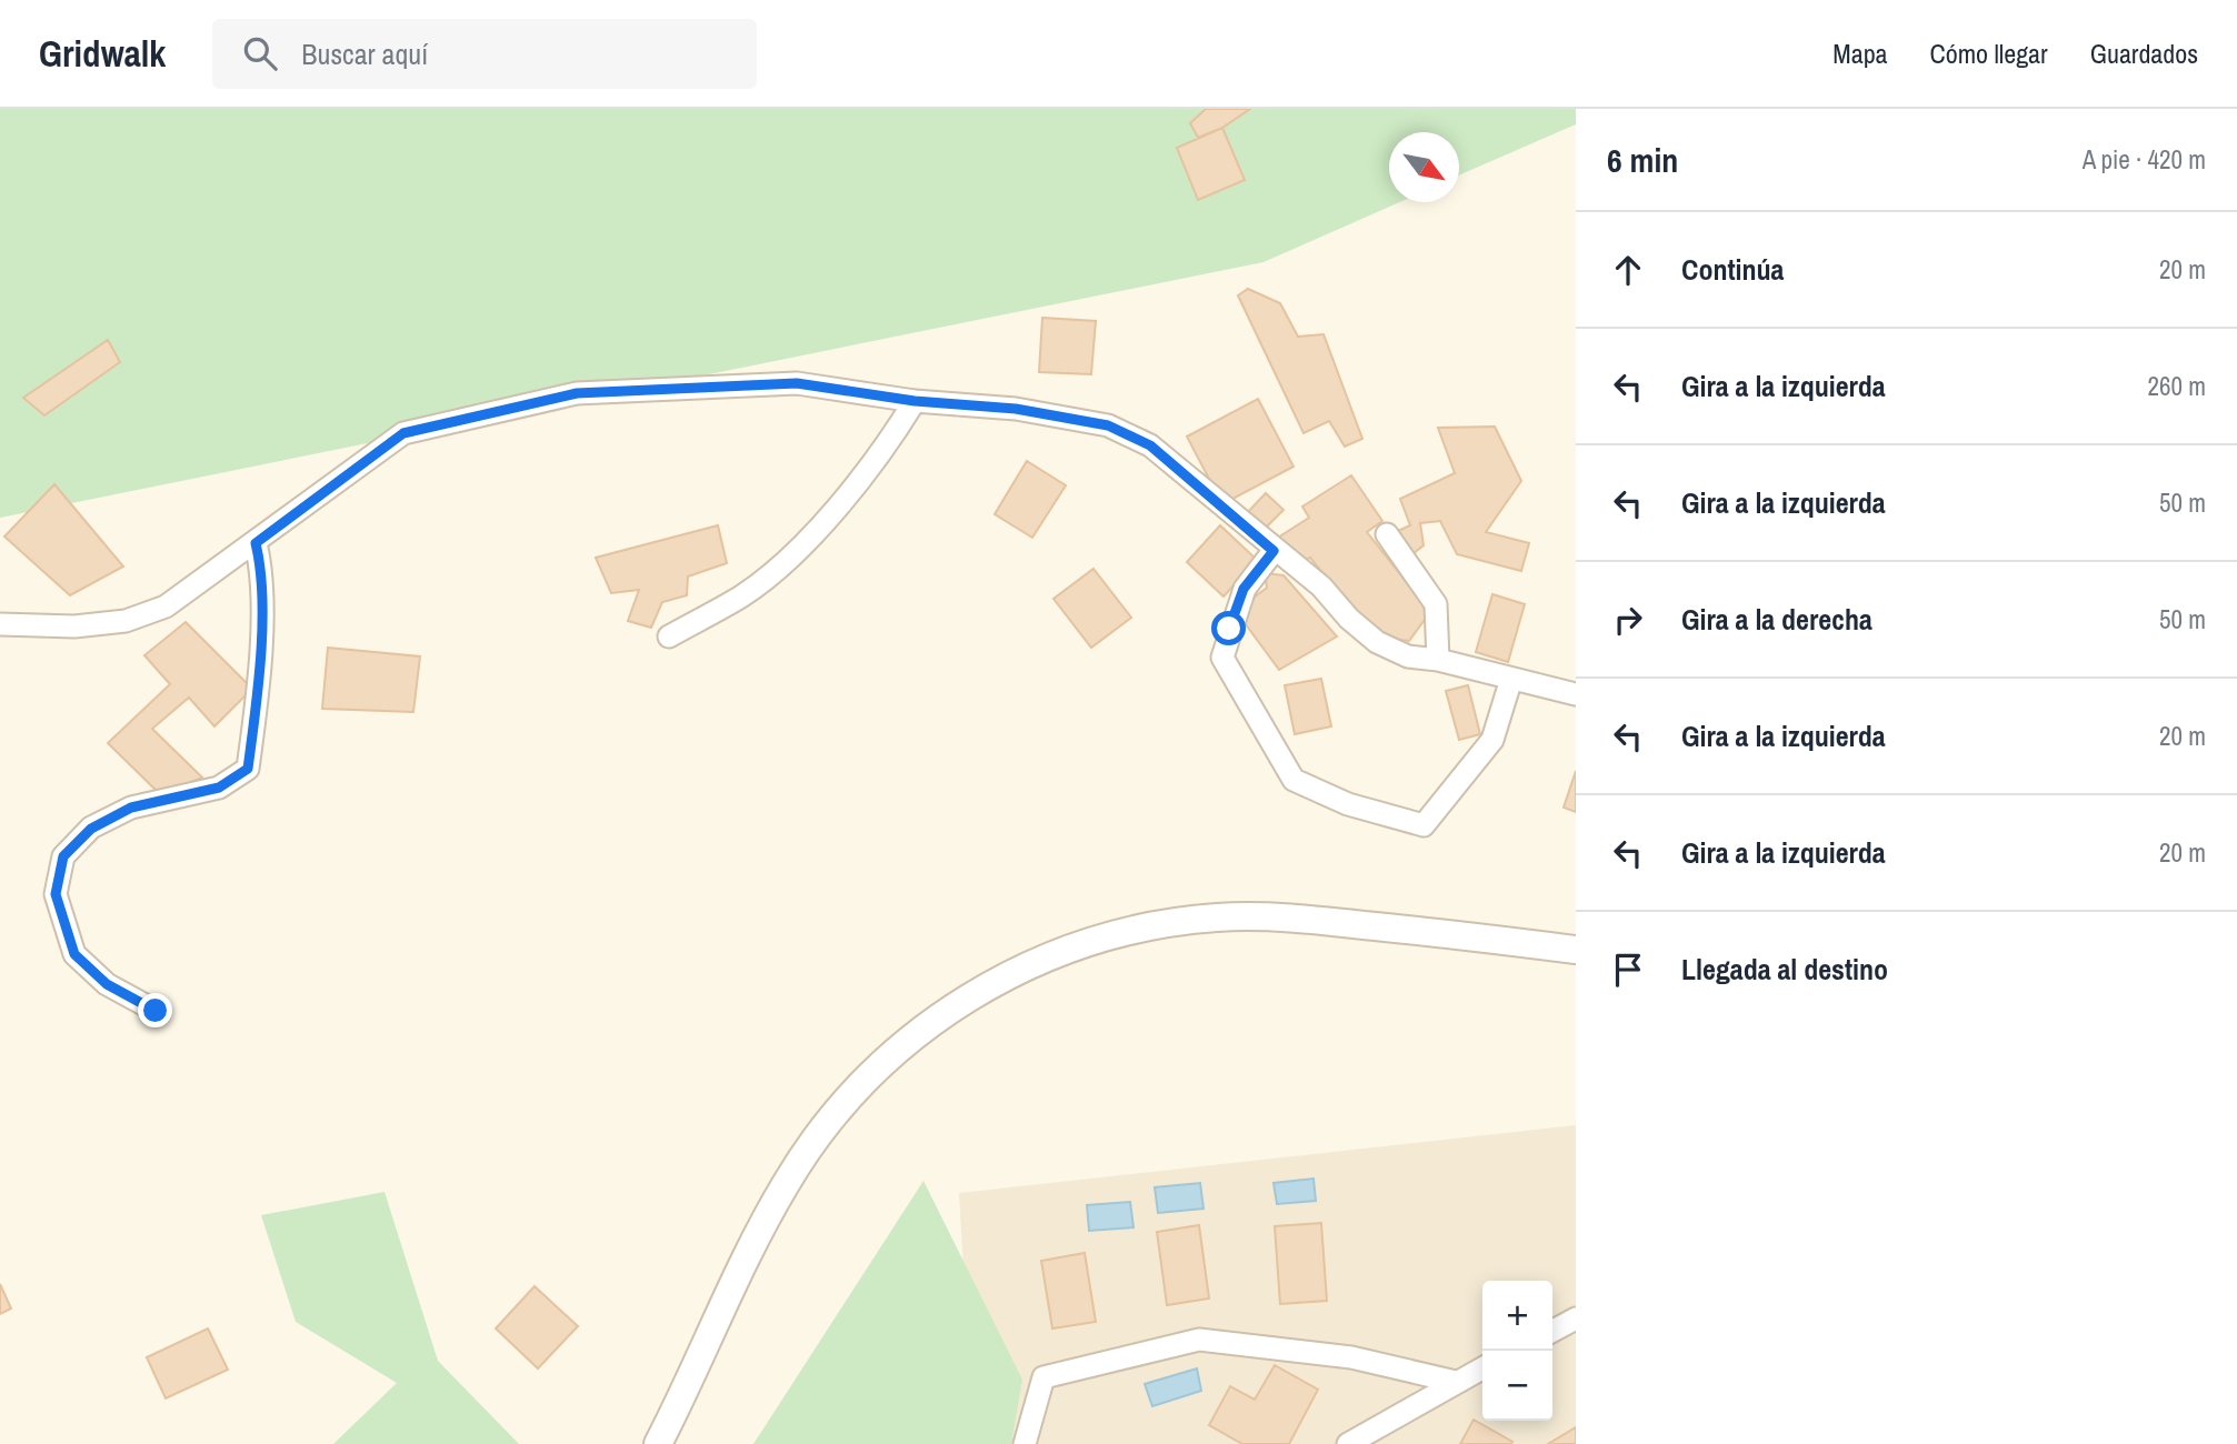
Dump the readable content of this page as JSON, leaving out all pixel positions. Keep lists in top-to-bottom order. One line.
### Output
{"north":"bottom right","page":{"header":"Gridwalk","search":"Buscar aquí","nav":["Mapa","Cómo llegar","Guardados"],"heading":["6 min","A pie · 420 m"],"list":[["Continúa","20 m"],["Gira a la izquierda","260 m"],["Gira a la izquierda","50 m"],["Gira a la derecha","50 m"],["Gira a la izquierda","20 m"],["Gira a la izquierda","20 m"],"Llegada al destino"],"map_buttons":["+","−"]}}
